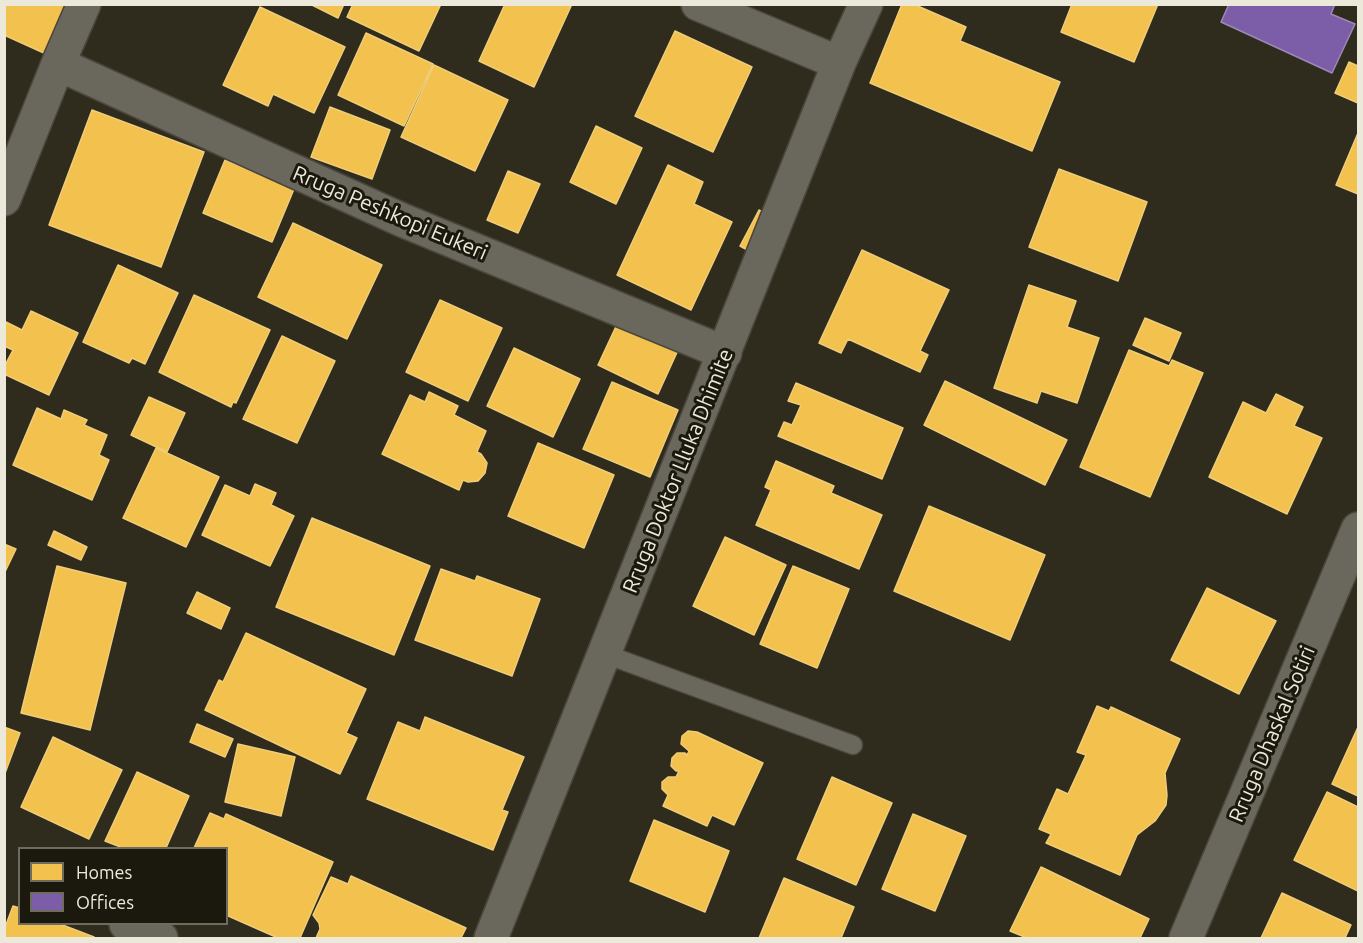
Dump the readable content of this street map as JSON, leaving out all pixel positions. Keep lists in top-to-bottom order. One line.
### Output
{"streets":{"street":["Rruga Peshkopi Eukeri","Rruga Doktor Lluka Dhimite","Rruga Dhaskal Sotiri"]},"crossings":[["Rruga Peshkopi Eukeri","Rruga Doktor Lluka Dhimite"]],"legend":["Homes","Offices"]}
